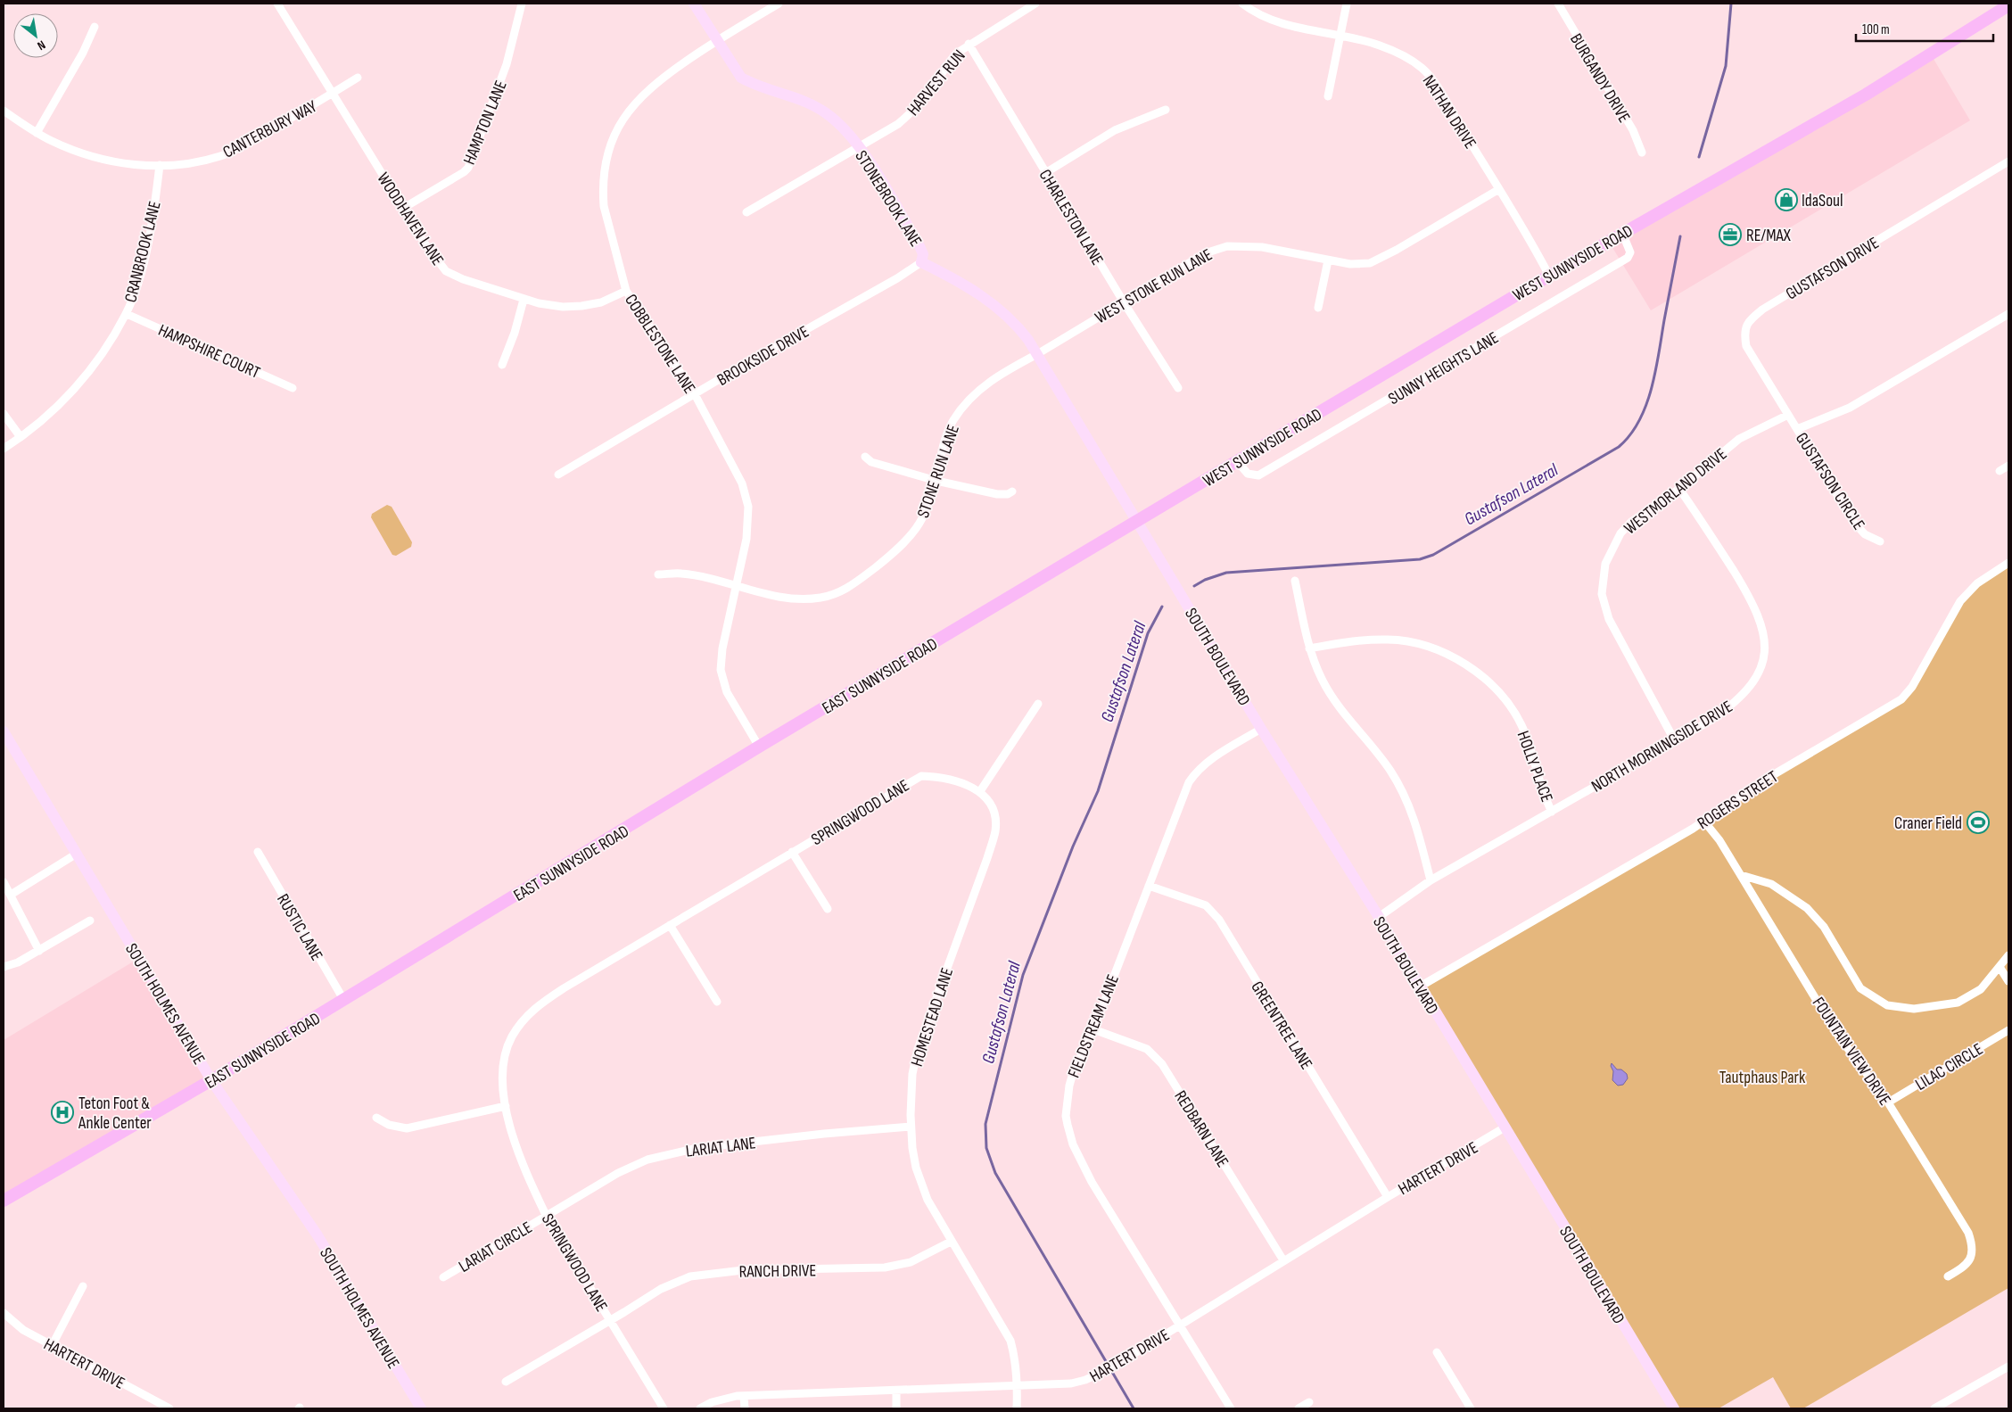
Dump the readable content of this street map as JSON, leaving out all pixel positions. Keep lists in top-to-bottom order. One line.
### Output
{"streets":{"main road":["WEST SUNNYSIDE ROAD","EAST SUNNYSIDE ROAD"],"street":["BURGANDY DRIVE","HARVEST RUN","NATHAN DRIVE","HAMPTON LANE","CANTERBURY WAY","STONEBROOK LANE","CHARLESTON LANE","WOODHAVEN LANE","CRANBROOK LANE","GUSTAFSON DRIVE","WEST STONE RUN LANE","COBBLESTONE LANE","HAMPSHIRE COURT","BROOKSIDE DRIVE","SUNNY HEIGHTS LANE","STONE RUN LANE","GUSTAFSON CIRCLE","WESTMORLAND DRIVE","SOUTH BOULEVARD","NORTH MORNINGSIDE DRIVE","HOLLY PLACE","ROGERS STREET","SPRINGWOOD LANE","RUSTIC LANE","SOUTH HOLMES AVENUE","HOMESTEAD LANE","GREENTREE LANE","FIELDSTREAM LANE","FOUNTAIN VIEW DRIVE","LILAC CIRCLE","REDBARN LANE","LARIAT LANE","HARTERT DRIVE","LARIAT CIRCLE","RANCH DRIVE"]},"crossings":[["HARVEST RUN","STONEBROOK LANE"],["HARVEST RUN","CHARLESTON LANE"],["NATHAN DRIVE","WEST SUNNYSIDE ROAD"],["NATHAN DRIVE","WEST STONE RUN LANE"],["HAMPTON LANE","WOODHAVEN LANE"],["CANTERBURY WAY","WOODHAVEN LANE"],["CANTERBURY WAY","CRANBROOK LANE"],["STONEBROOK LANE","WEST SUNNYSIDE ROAD"],["STONEBROOK LANE","WEST STONE RUN LANE"],["STONEBROOK LANE","COBBLESTONE LANE"],["STONEBROOK LANE","BROOKSIDE DRIVE"],["STONEBROOK LANE","SOUTH BOULEVARD"],["STONEBROOK LANE","EAST SUNNYSIDE ROAD"],["CHARLESTON LANE","WEST STONE RUN LANE"],["WOODHAVEN LANE","COBBLESTONE LANE"],["CRANBROOK LANE","HAMPSHIRE COURT"],["WEST SUNNYSIDE ROAD","SUNNY HEIGHTS LANE"],["WEST SUNNYSIDE ROAD","SOUTH BOULEVARD"],["WEST SUNNYSIDE ROAD","EAST SUNNYSIDE ROAD"],["GUSTAFSON DRIVE","GUSTAFSON CIRCLE"],["GUSTAFSON DRIVE","WESTMORLAND DRIVE"],["WEST STONE RUN LANE","STONE RUN LANE"],["COBBLESTONE LANE","BROOKSIDE DRIVE"],["COBBLESTONE LANE","STONE RUN LANE"],["COBBLESTONE LANE","EAST SUNNYSIDE ROAD"],["GUSTAFSON CIRCLE","WESTMORLAND DRIVE"],["WESTMORLAND DRIVE","NORTH MORNINGSIDE DRIVE"],["SOUTH BOULEVARD","EAST SUNNYSIDE ROAD"],["SOUTH BOULEVARD","NORTH MORNINGSIDE DRIVE"],["SOUTH BOULEVARD","ROGERS STREET"],["SOUTH BOULEVARD","FIELDSTREAM LANE"],["SOUTH BOULEVARD","HARTERT DRIVE"],["EAST SUNNYSIDE ROAD","RUSTIC LANE"],["EAST SUNNYSIDE ROAD","SOUTH HOLMES AVENUE"],["NORTH MORNINGSIDE DRIVE","HOLLY PLACE"],["ROGERS STREET","FOUNTAIN VIEW DRIVE"],["SPRINGWOOD LANE","HOMESTEAD LANE"],["SPRINGWOOD LANE","LARIAT LANE"],["SPRINGWOOD LANE","LARIAT CIRCLE"],["SPRINGWOOD LANE","RANCH DRIVE"],["HOMESTEAD LANE","LARIAT LANE"],["HOMESTEAD LANE","HARTERT DRIVE"],["HOMESTEAD LANE","RANCH DRIVE"],["GREENTREE LANE","FIELDSTREAM LANE"],["GREENTREE LANE","HARTERT DRIVE"],["FIELDSTREAM LANE","REDBARN LANE"],["FIELDSTREAM LANE","HARTERT DRIVE"],["FOUNTAIN VIEW DRIVE","LILAC CIRCLE"],["REDBARN LANE","HARTERT DRIVE"],["LARIAT LANE","LARIAT CIRCLE"]],"water":["Gustafson Lateral"],"parks":["Tautphaus Park"],"places":{"shop":["IdaSoul"],"office":["RE/MAX"],"sports":["Craner Field"],"hospital":["Teton Foot & Ankle Center"]},"scale_bar":"100 m","north":"bottom right"}
